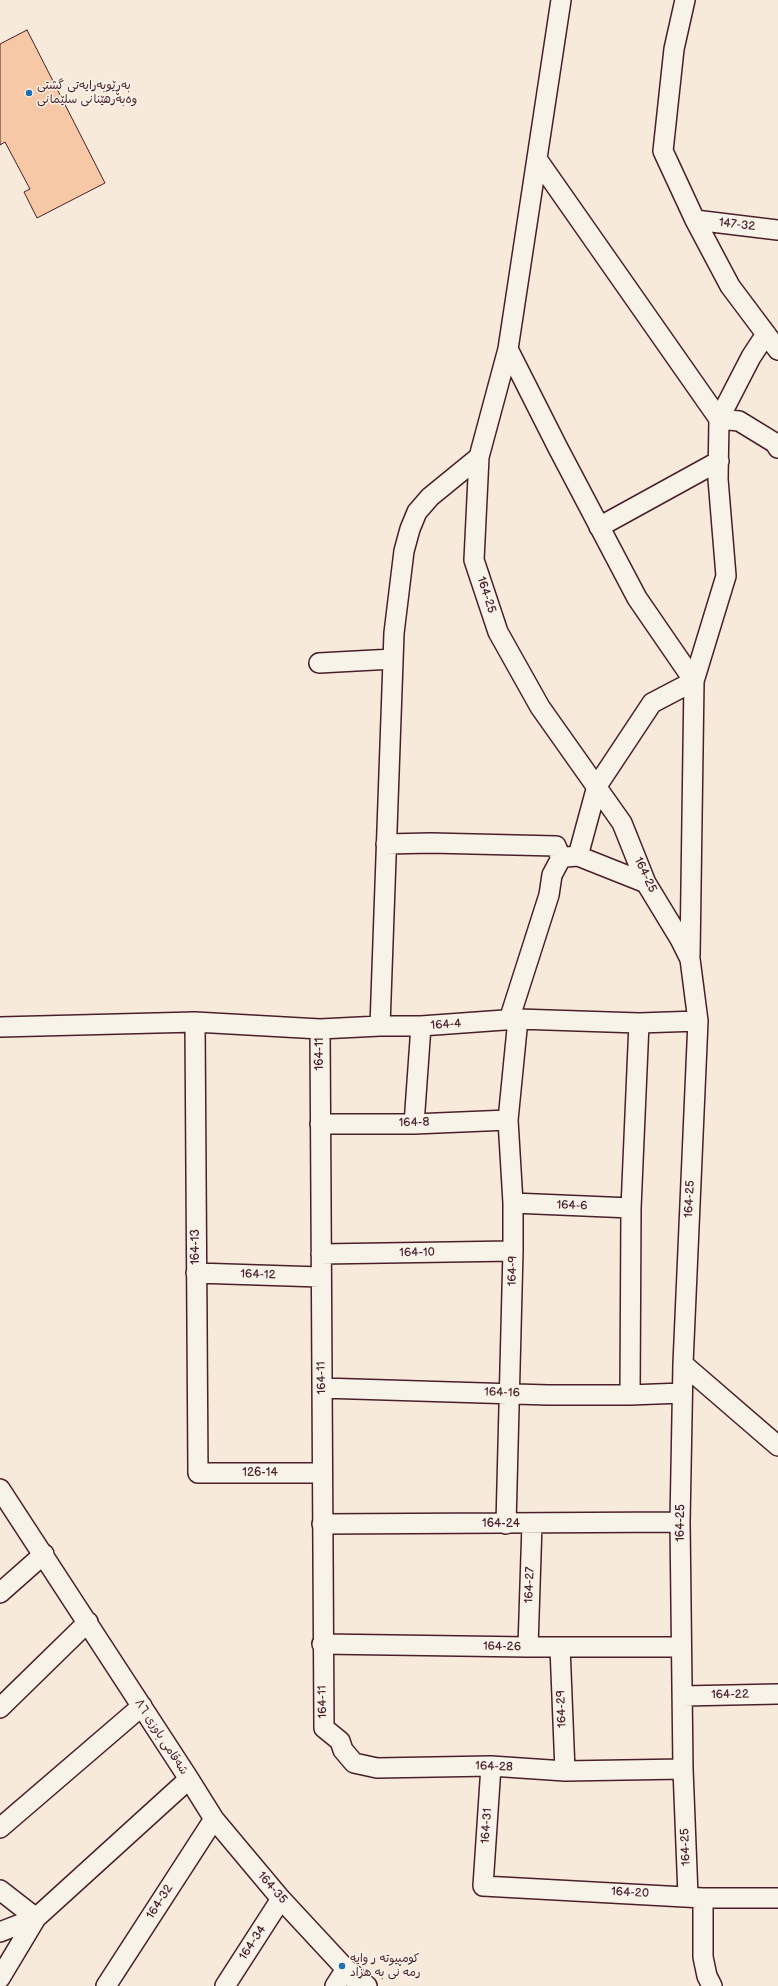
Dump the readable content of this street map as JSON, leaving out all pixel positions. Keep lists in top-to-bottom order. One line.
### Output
{"streets":{"street":["147-32","164-25","164-4","164-11","164-8","164-6","164-13","164-10","164-9","164-12","164-16","126-14","164-24","164-27","164-26","164-22","164-29","شەقامی باوزی ٨٦","164-28","164-31","164-35","164-20","164-32","164-34"]},"crossings":[["164-25","164-4"],["164-25","164-9"],["164-25","164-16"],["164-25","164-24"],["164-25","164-26"],["164-25","164-22"],["164-25","164-28"],["164-25","164-20"],["164-4","164-11"],["164-4","164-13"],["164-4","164-9"],["164-11","164-8"],["164-11","164-10"],["164-11","164-12"],["164-11","164-16"],["164-11","126-14"],["164-11","164-24"],["164-11","164-26"],["164-11","164-28"],["164-8","164-9"],["164-6","164-9"],["164-13","164-12"],["164-13","126-14"],["164-10","164-9"],["164-9","164-16"],["164-9","164-24"],["164-24","164-27"],["164-27","164-26"],["164-26","164-29"],["164-29","164-28"],["شەقامی باوزی ٨٦","164-35"],["164-28","164-31"],["164-31","164-20"],["164-35","164-32"],["164-35","164-34"]],"places":["بەڕێوبەرایەتی گشتی وەبەرهێنانی سلێمانی","کومپیوته ر وایه رمه نی به هزاد"]}
